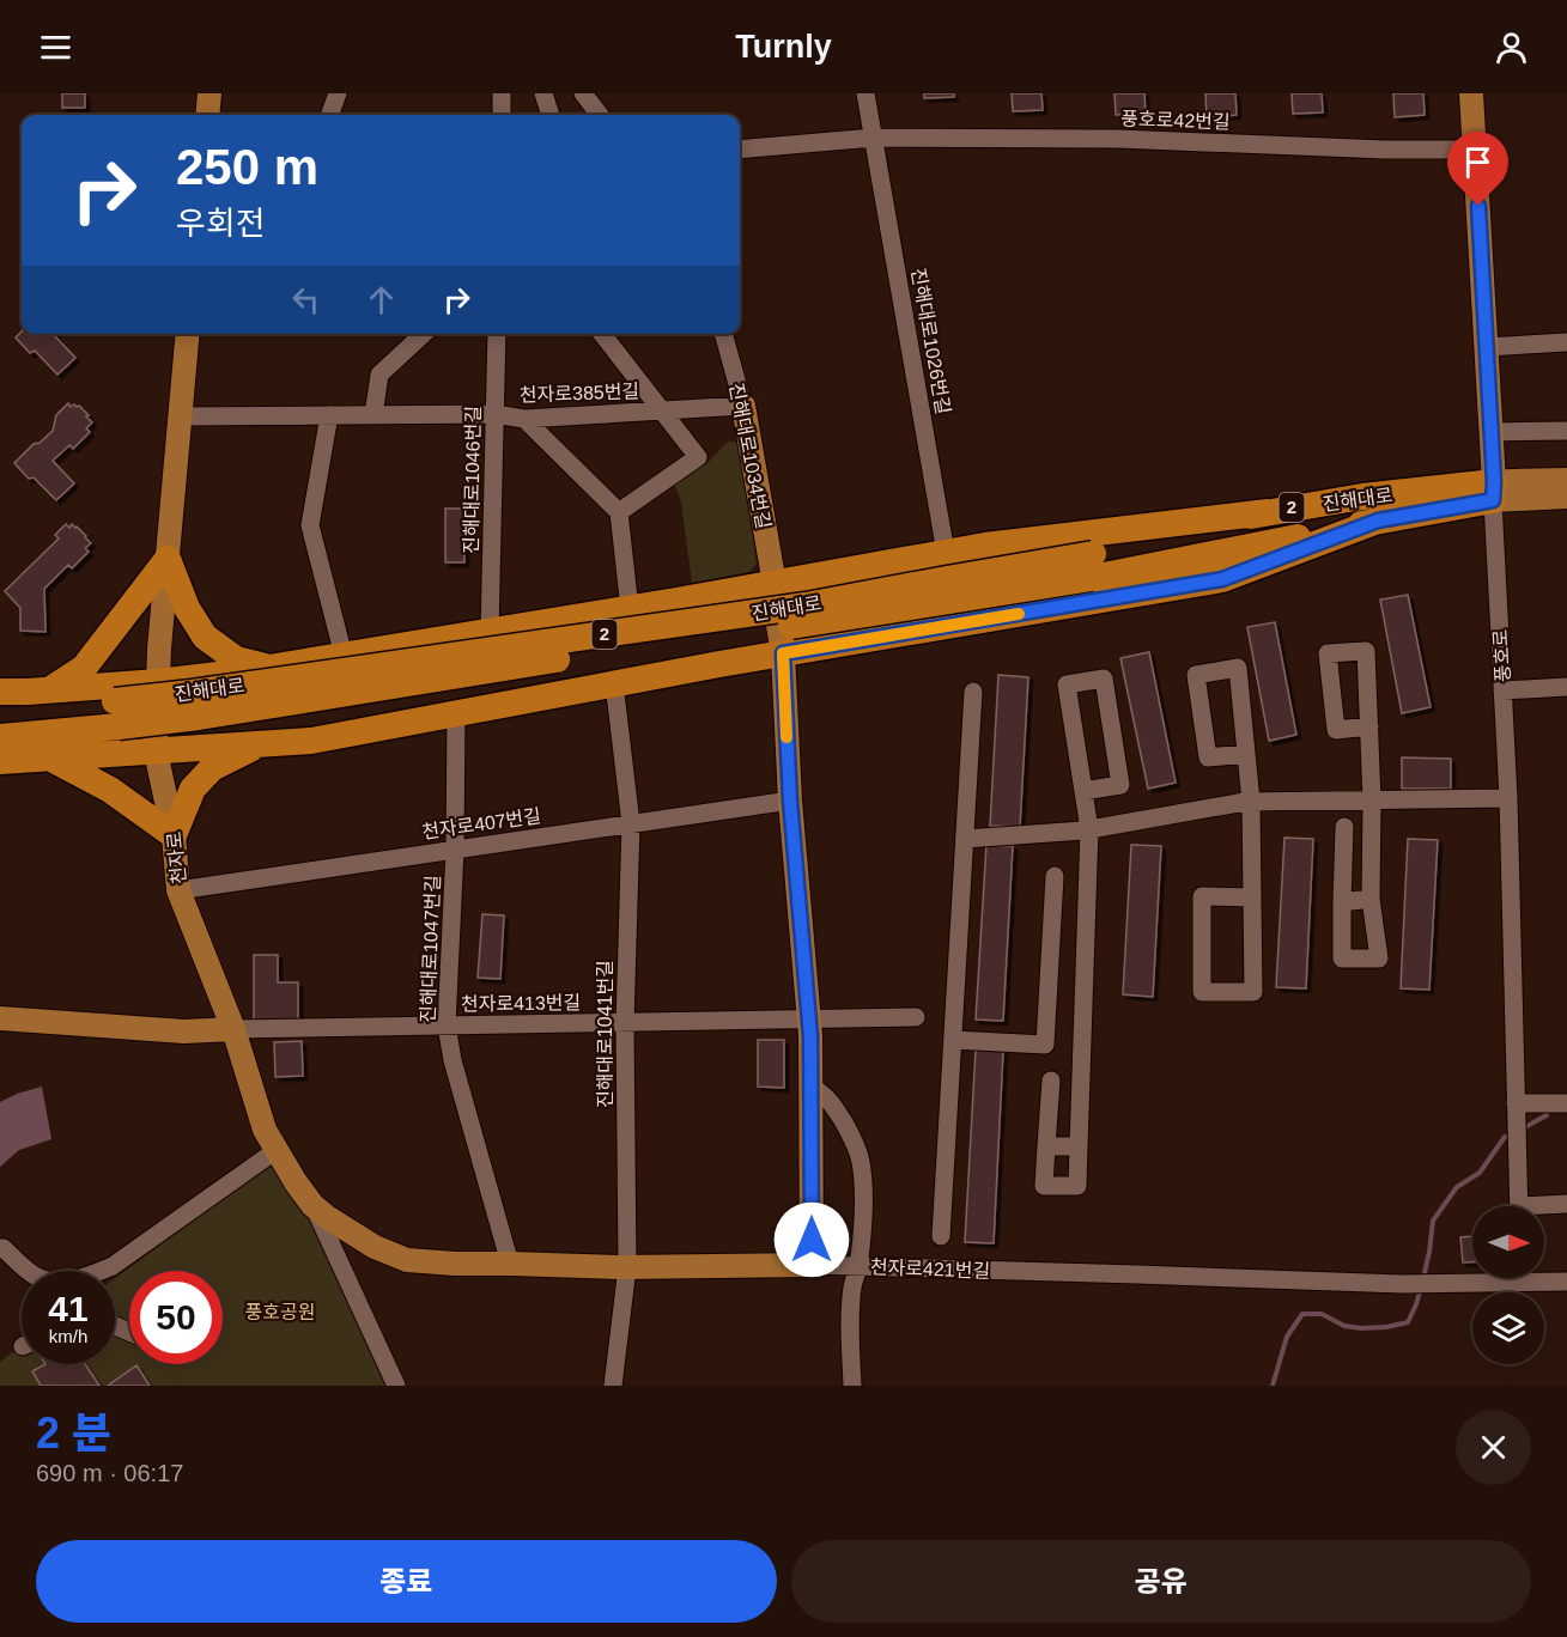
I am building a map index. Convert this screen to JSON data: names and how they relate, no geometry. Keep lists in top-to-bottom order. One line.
{"streets":{"highway":["진해대로","2"],"main road":["진해대로1034번길","풍호로","천자로","천자로421번길"],"street":["풍호로42번길","진해대로1026번길","천자로385번길","진해대로1046번길","천자로407번길","진해대로1047번길","천자로413번길","진해대로1041번길"]},"crossings":[["풍호로42번길","진해대로1026번길"],["풍호로42번길","풍호로"],["천자로385번길","진해대로1034번길"],["천자로385번길","진해대로1046번길"],["천자로385번길","천자로"],["진해대로1034번길","천자로407번길"],["진해대로1034번길","천자로413번길"],["진해대로1034번길","천자로421번길"],["진해대로","풍호로"],["천자로407번길","천자로"],["천자로407번길","진해대로1047번길"],["천자로407번길","진해대로1041번길"],["천자로","천자로413번길"],["천자로","천자로421번길"],["진해대로1047번길","천자로413번길"],["진해대로1047번길","천자로421번길"],["천자로413번길","진해대로1041번길"],["진해대로1041번길","천자로421번길"]],"parks":["풍호공원"],"north":"right","page":{"header":"Turnly","turn":["250 m","우회전"],"speed":"41 km/h","limit":"50","heading":["2 분","690 m · 06:17"],"buttons":["종료","공유"]}}
